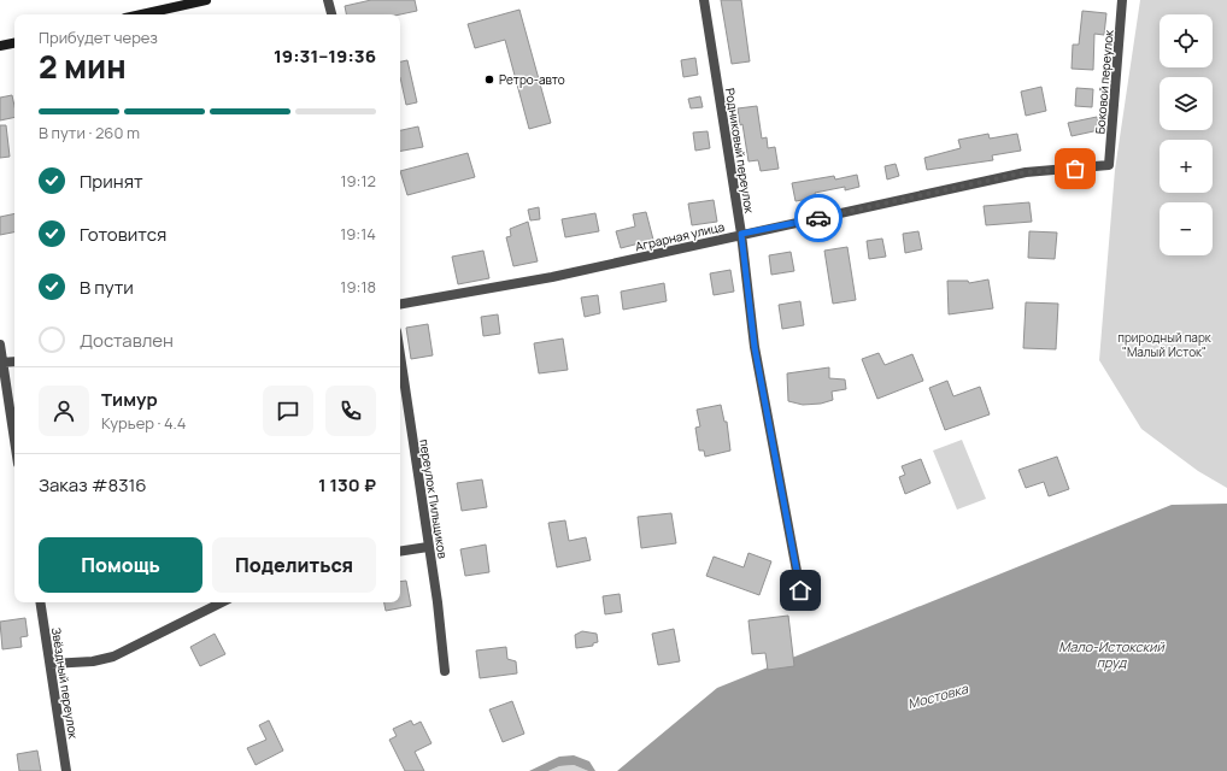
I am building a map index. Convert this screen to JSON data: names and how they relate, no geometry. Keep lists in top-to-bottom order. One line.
{"streets":{"street":["Боковой переулок","Родниковый переулок","Аграрная улица","переулок Пильщиков","Звёздный переулок"]},"crossings":[["Боковой переулок","Аграрная улица"],["Родниковый переулок","Аграрная улица"]],"water":["Мало-Истокский пруд","Мостовка"],"parks":["природный парк \"Малый Исток\""],"places":["Ретро-авто"],"page":{"map_buttons":["+","−"],"heading":["2 мин","Прибудет через","19:31–19:36"],"panel":["Тимур","Курьер · 4.4","Заказ #8316","1 130 ₽"],"bar":"В пути · 260 m","list":[["Принят","19:12"],["Готовится","19:14"],["В пути","19:18"],"Доставлен"],"buttons":["Помощь","Поделиться"]}}
